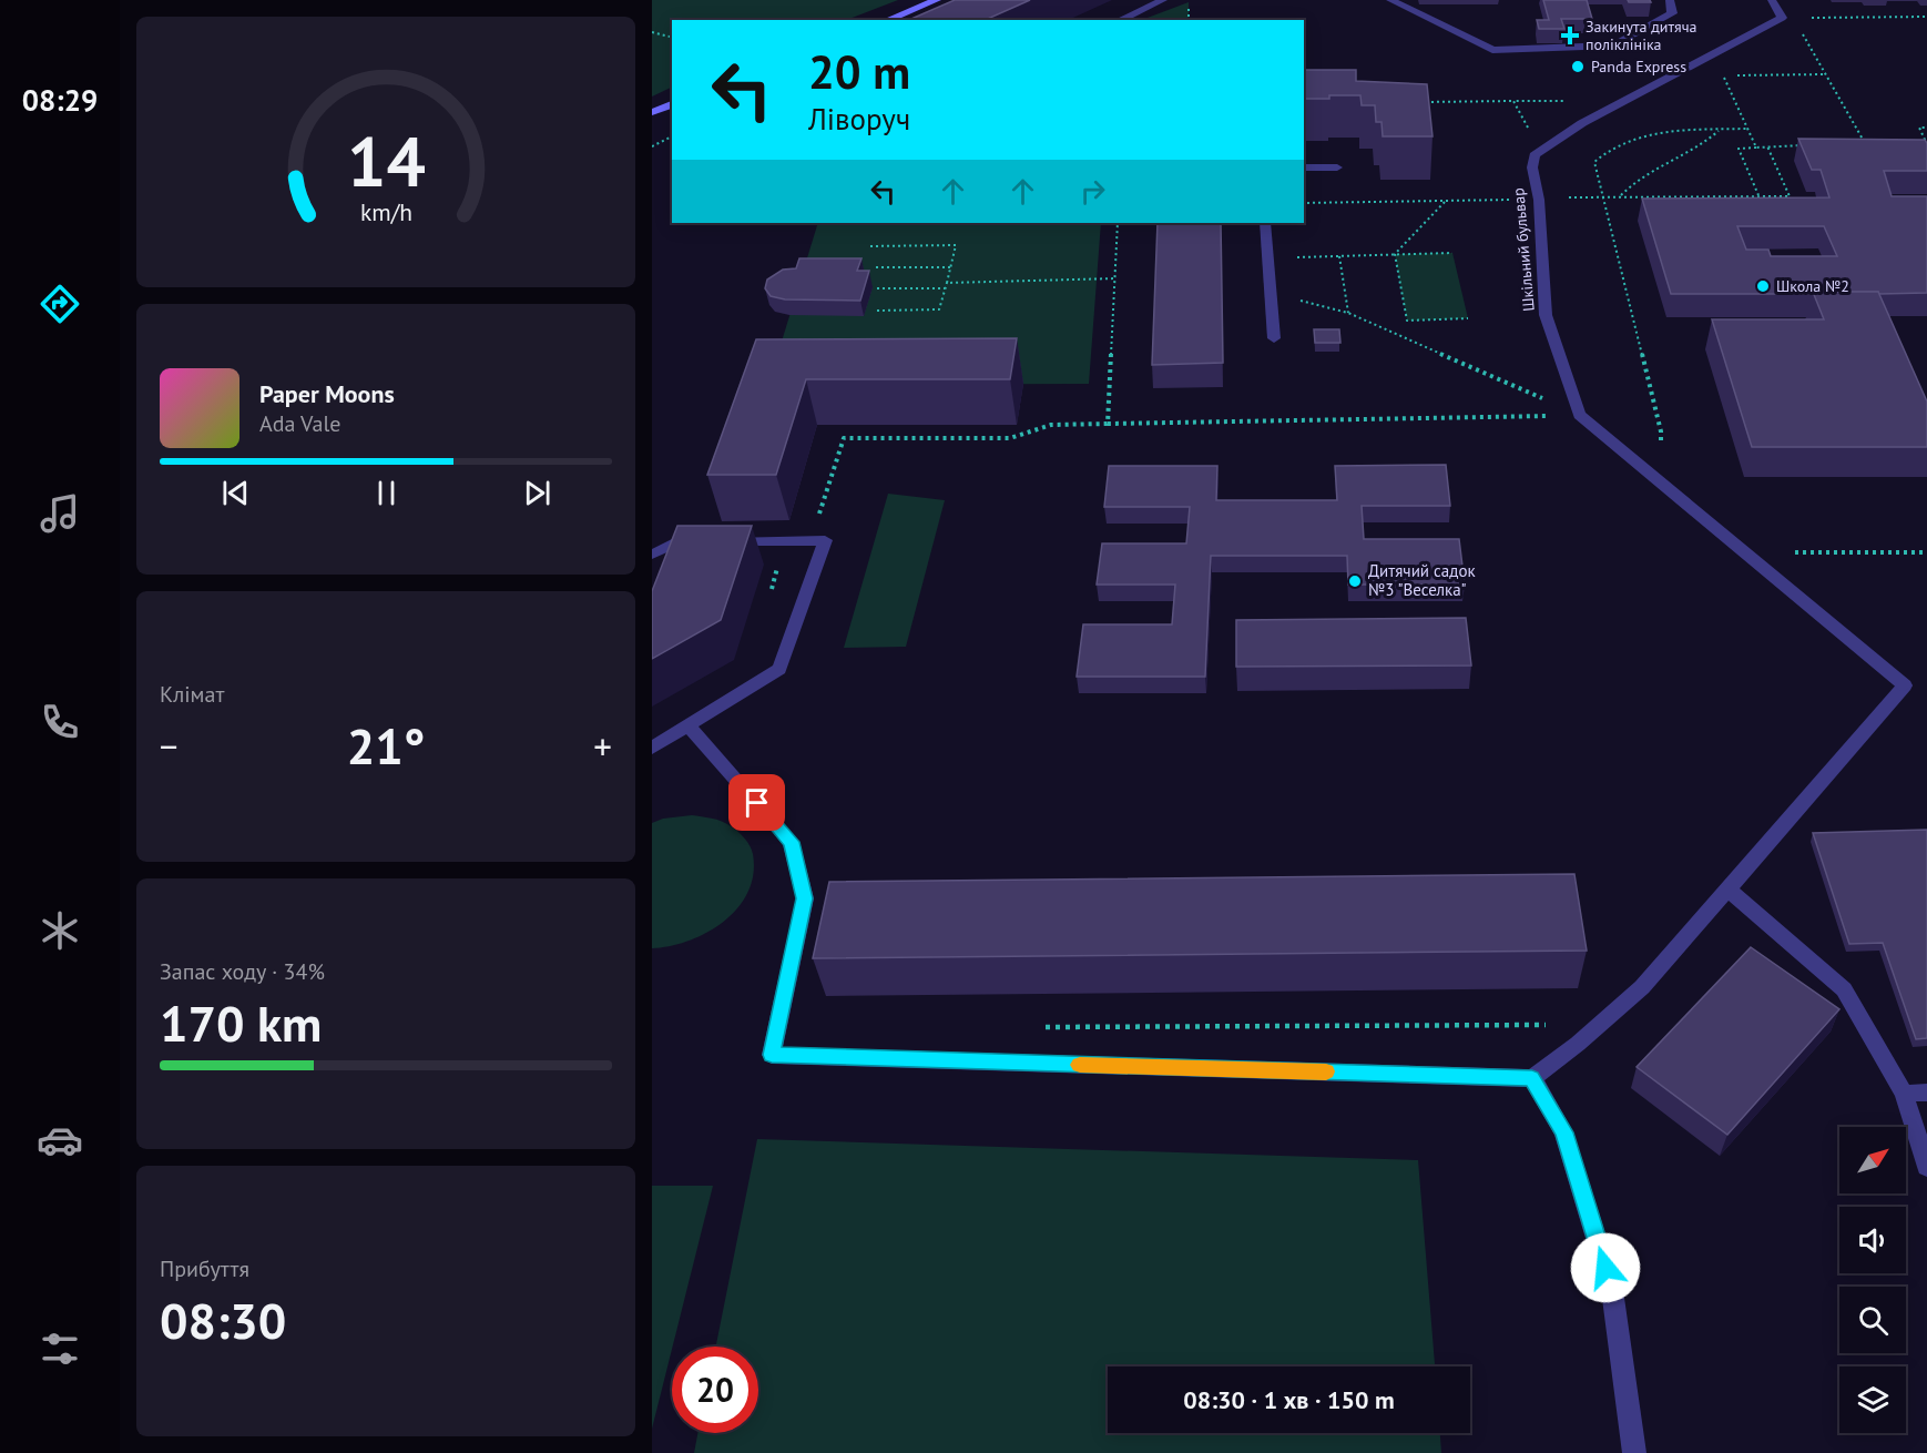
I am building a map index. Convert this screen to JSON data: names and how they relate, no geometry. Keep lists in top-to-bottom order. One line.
{"streets":{"street":["Шкільний бульвар"]},"places":{"health":["Закинута дитяча поліклініка"],"other":["Panda Express","Школа №2","Дитячий садок №3 \"Веселка\""]},"north":"top right","page":{"tabs":"08:29","turn":["20 m","Ліворуч"],"song":["Paper Moons","Ada Vale"],"tile":["Клімат",["Запас ходу · 34%","170 km"],["Прибуття","08:30"]],"heat":["−","21°","+"],"limit":"20","trip":"08:30 · 1 хв · 150 m","gauge":["14","km/h"]}}
